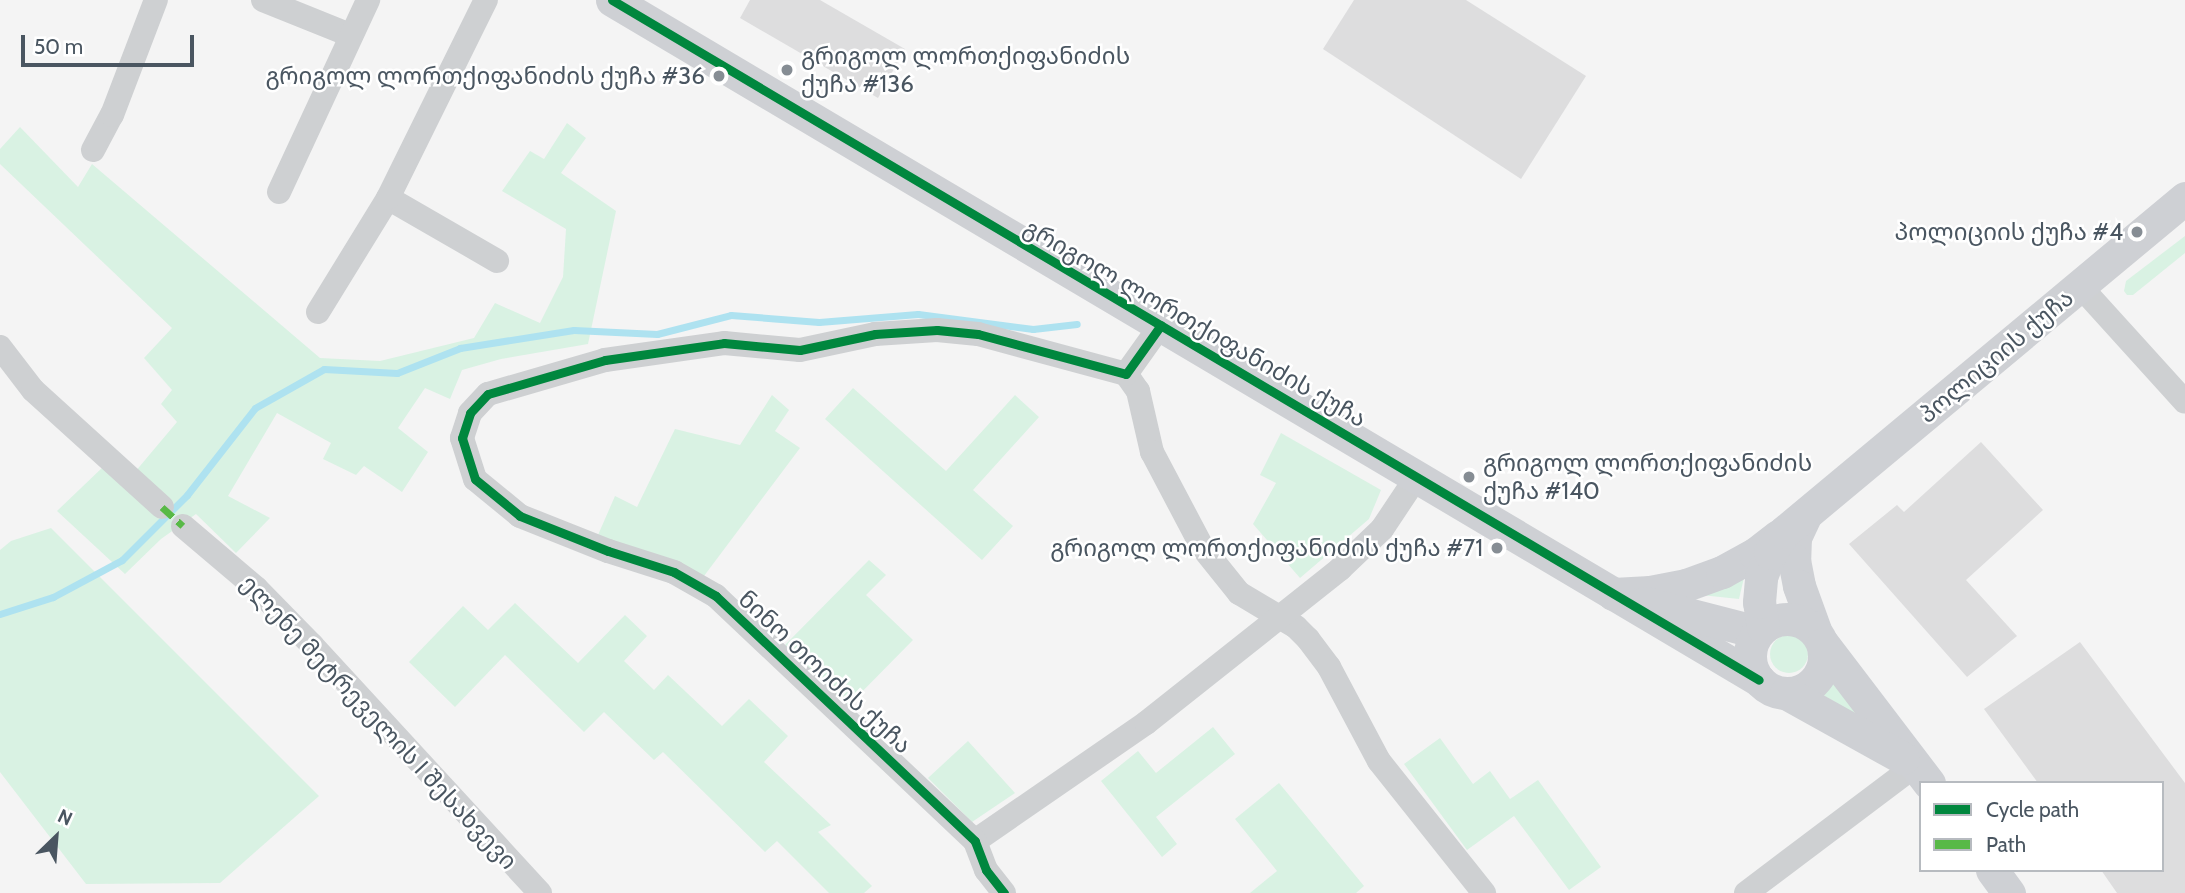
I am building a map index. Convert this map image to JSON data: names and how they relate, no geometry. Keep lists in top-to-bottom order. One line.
{"streets":{"street":["გრიგოლ ლორთქიფანიძის ქუჩა","პოლიციის ქუჩა","ნინო თოიძის ქუჩა","ელენე მეტრეველის I შესახვევი"]},"crossings":[["გრიგოლ ლორთქიფანიძის ქუჩა","პოლიციის ქუჩა"]],"places":["გრიგოლ ლორთქიფანიძის ქუჩა #136","გრიგოლ ლორთქიფანიძის ქუჩა #36","პოლიციის ქუჩა #4","გრიგოლ ლორთქიფანიძის ქუჩა #140","გრიგოლ ლორთქიფანიძის ქუჩა #71"],"legend":["Cycle path","Path"],"scale_bar":"50 m","north":"top right"}
